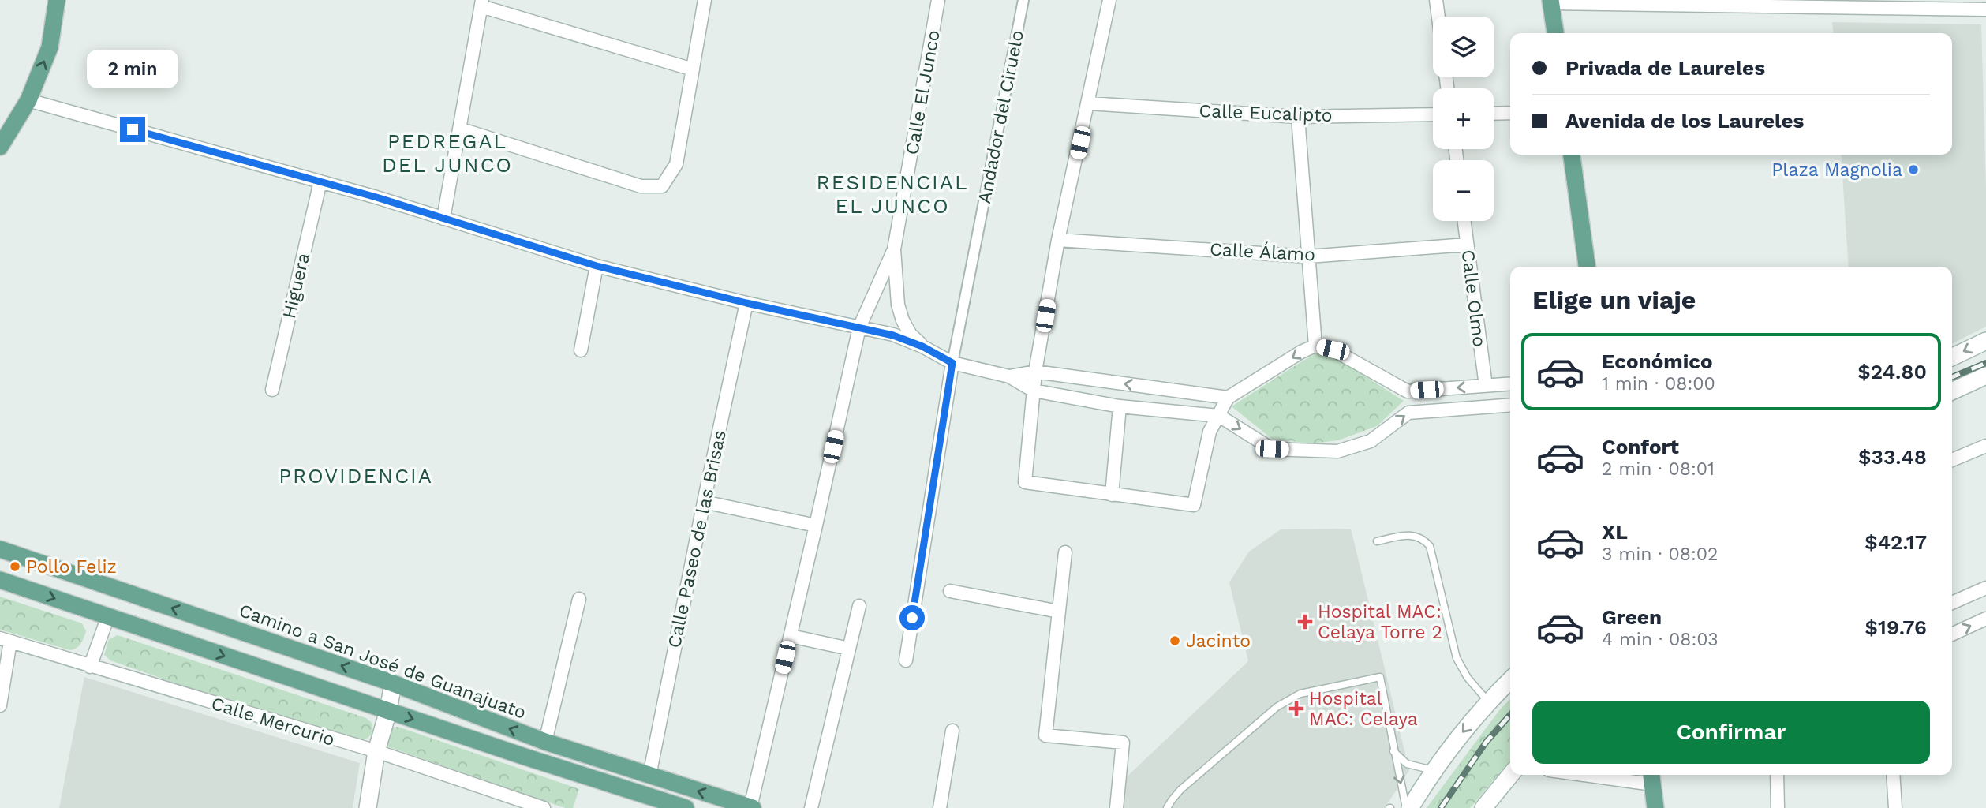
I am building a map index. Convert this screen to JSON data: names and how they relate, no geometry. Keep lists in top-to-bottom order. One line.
{"streets":{"main road":["Camino a San José de Guanajuato"],"street":["Calle El Junco","Calle Eucalipto","Andador del Ciruelo","Calle Álamo","Higuera","Calle Olmo","Calle Paseo de las Brisas","Calle Mercurio"]},"crossings":[["Calle El Junco","Camino a San José de Guanajuato"],["Calle Álamo","Calle Olmo"],["Calle Paseo de las Brisas","Camino a San José de Guanajuato"]],"districts":["PEDREGAL DEL JUNCO","RESIDENCIAL EL JUNCO","PROVIDENCIA"],"places":{"other":["Plaza Magnolia","Pollo Feliz","Jacinto"],"health":["Hospital MAC: Celaya Torre 2","Hospital MAC: Celaya"]},"page":{"map_buttons":["+","−"],"banner":["Privada de Laureles","Avenida de los Laureles"],"bubble":"2 min","heading":"Elige un viaje","list":[{"name":"Económico","note":"1 min · 08:00","value":"$24.80"},{"name":"Confort","note":"2 min · 08:01","value":"$33.48"},{"name":"XL","note":"3 min · 08:02","value":"$42.17"},{"name":"Green","note":"4 min · 08:03","value":"$19.76"}],"buttons":"Confirmar"}}
